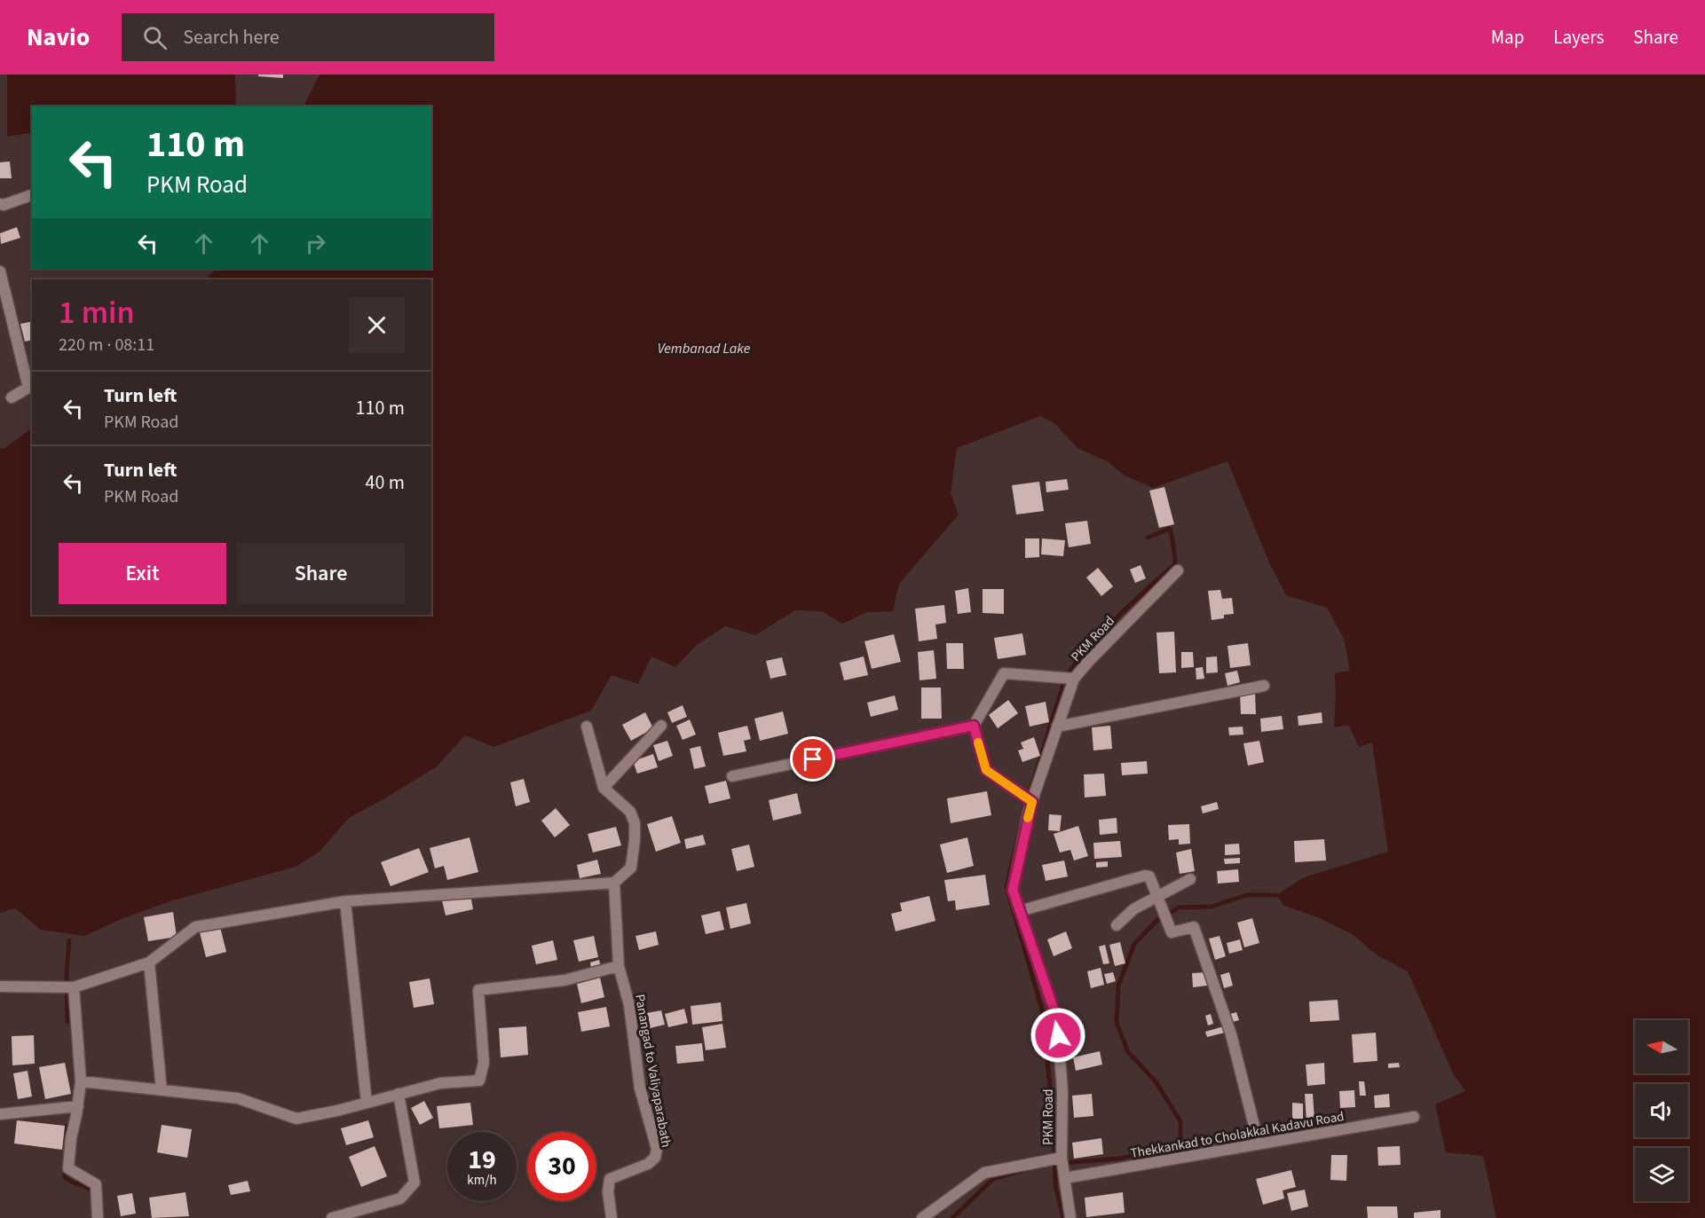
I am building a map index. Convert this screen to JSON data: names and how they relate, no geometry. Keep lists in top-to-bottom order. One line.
{"streets":{"street":["PKM Road","Panangad to Valiyaparabath","Thekkankad to Cholakkal Kadavu Road"]},"crossings":[["PKM Road","Thekkankad to Cholakkal Kadavu Road"]],"water":["Vembanad Lake"],"north":"left","page":{"header":"Navio","search":"Search here","nav":["Map","Layers","Share"],"turn":["110 m","PKM Road"],"heading":["1 min","220 m · 08:11"],"list":[{"name":"Turn left","note":"PKM Road","value":"110 m"},{"name":"Turn left","note":"PKM Road","value":"40 m"}],"buttons":["Exit","Share"],"speed":"19 km/h","limit":"30"}}
